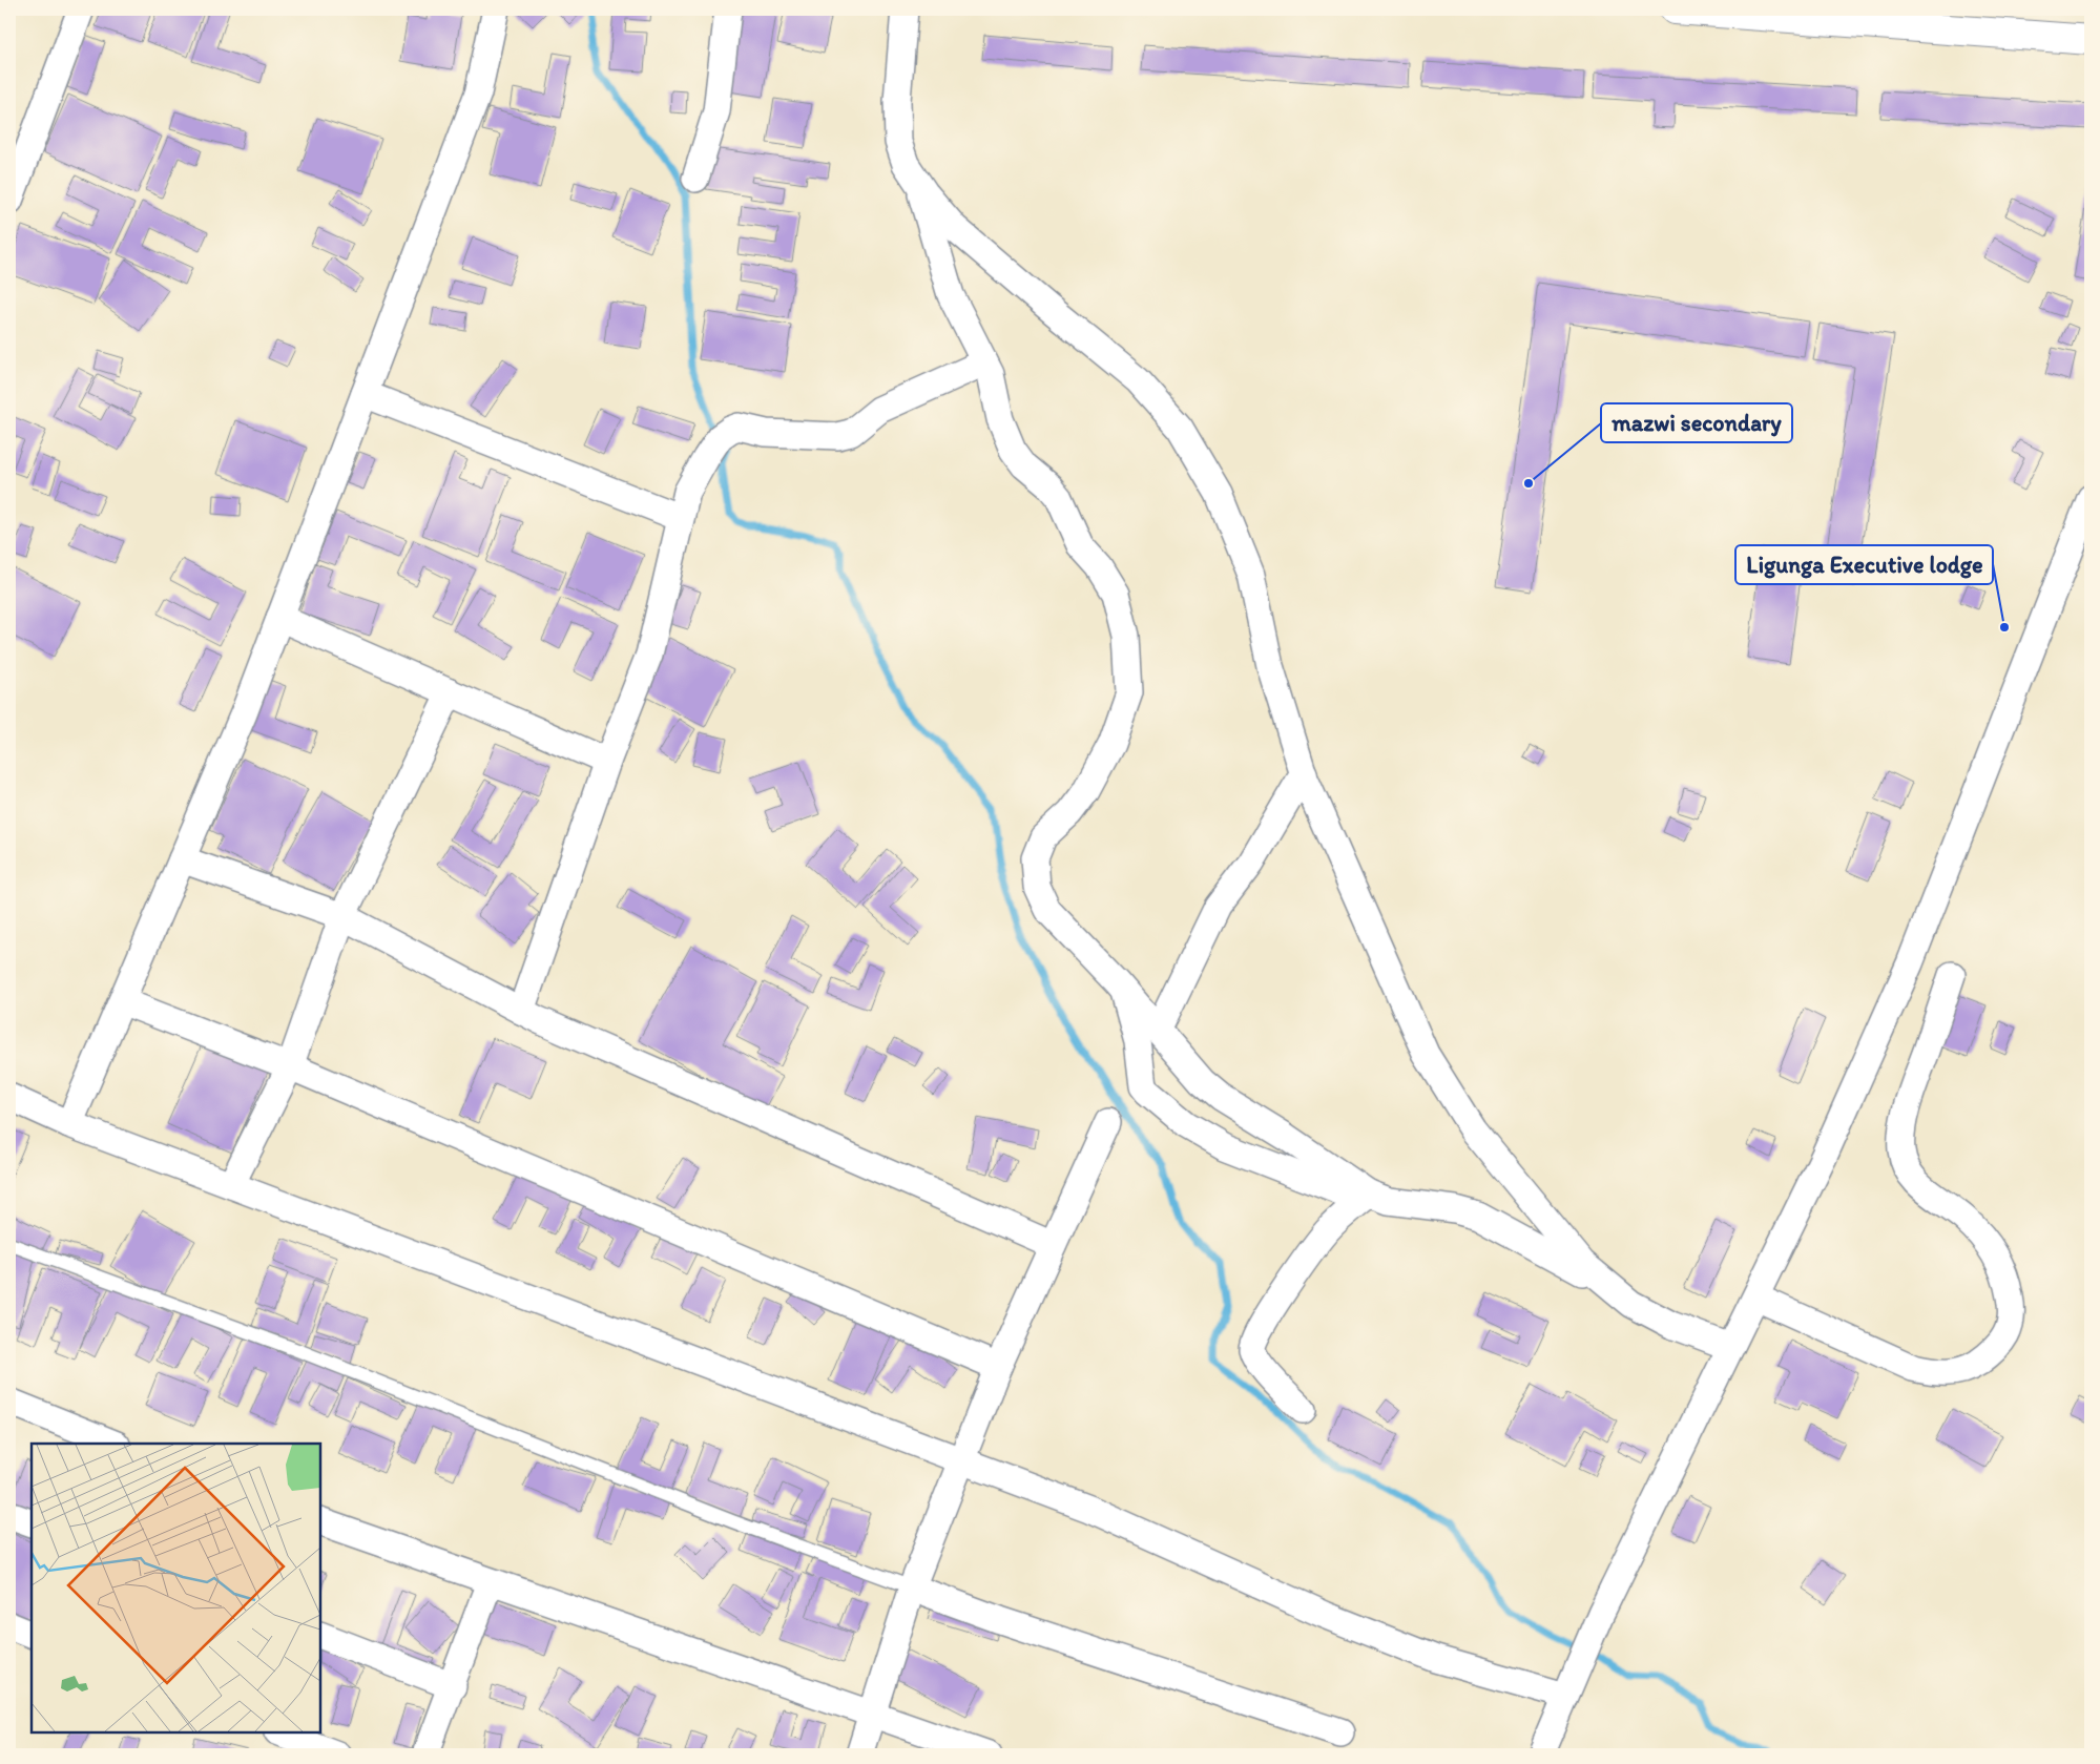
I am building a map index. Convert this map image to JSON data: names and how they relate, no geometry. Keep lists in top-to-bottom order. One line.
{"places":["mazwi secondary","Ligunga Executive lodge"]}
